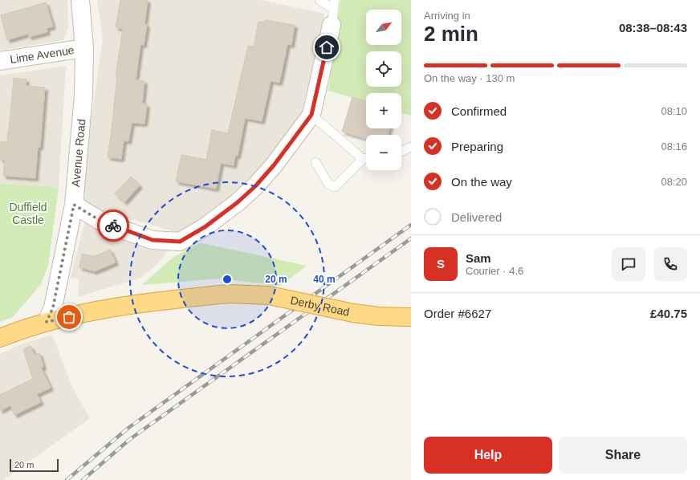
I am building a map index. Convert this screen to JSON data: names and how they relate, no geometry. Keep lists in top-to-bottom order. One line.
{"streets":{"highway":["Derby Road"],"street":["Lime Avenue","Avenue Road"]},"crossings":[["Lime Avenue","Avenue Road"],["Avenue Road","Derby Road"]],"parks":["Duffield Castle"],"scale_bar":"20 m","north":"top right","page":{"heading":["2 min","Arriving in","08:38–08:43"],"panel":["Sam","Courier · 4.6","Order #6627","£40.75"],"map_buttons":["+","−"],"bar":"On the way · 130 m","list":[["Confirmed","08:10"],["Preparing","08:16"],["On the way","08:20"],"Delivered"],"round":"S","buttons":["Help","Share"],"scale":"20 m"},"rings":["20 m","40 m"]}
